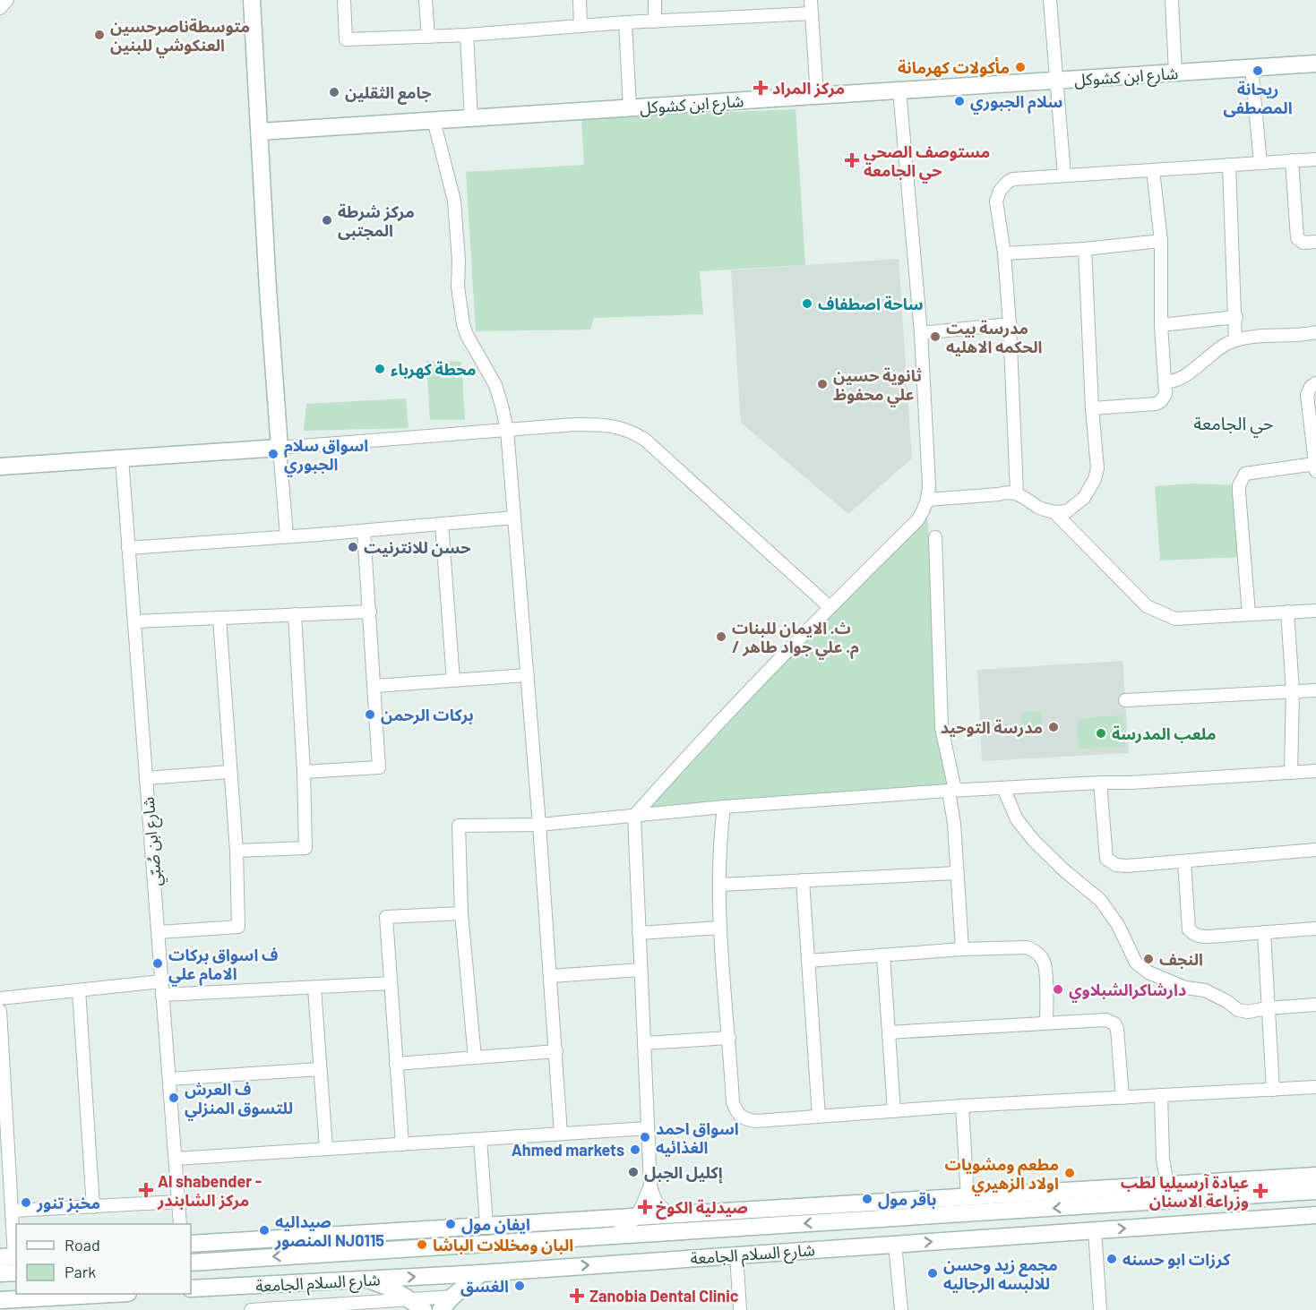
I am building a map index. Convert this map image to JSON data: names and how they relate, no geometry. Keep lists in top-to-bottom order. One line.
{"streets":{"street":["شارع ابن كشوكل","شارع ابن صُبّي","شارع السلام الجامعة"]},"districts":["حي الجامعة"],"places":{"other":["متوسطةناصرحسين العنكوشي للبنين","مأكولات كهرمانة","ريحانة المصطفى","جامع الثقلين","سلام الجبوري","مركز شرطة المجتبى","ساحة اصطفاف","مدرسة بيت الحكمه الاهليه","محطة كهرباء","ثانوية حسين علي محفوظ","اسواق سلام الجبوري","حسن للانترنيت","ث. الايمان للبنات / م. علي جواد طاهر","بركات الرحمن","مدرسة التوحيد","ملعب المدرسة","النجف","ف اسواق بركات الامام علي","دارشاكرالشبلاوي","ف العرش للتسوق المنزلي","اسواق احمد الغذائيه","Ahmed markets","إكليل الجبل","مطعم ومشويات اولاد الزهيري","باقر مول","مخبز تنور","ايفان مول","صيداليه المنصور NJ0115","البان ومخللات الباشا","كرزات ابو حسنه","مجمع زيد وحسن للالبسه الرجاليه","الغسق"],"health":["مركز المراد","مستوصف الصحي حي الجامعة","Al shabender - مركز الشابندر","عيادة آرسيليا لطب وزراعة الاسنان","صيدلية الكوخ","Zanobia Dental Clinic"]},"legend":["Road","Park"]}
